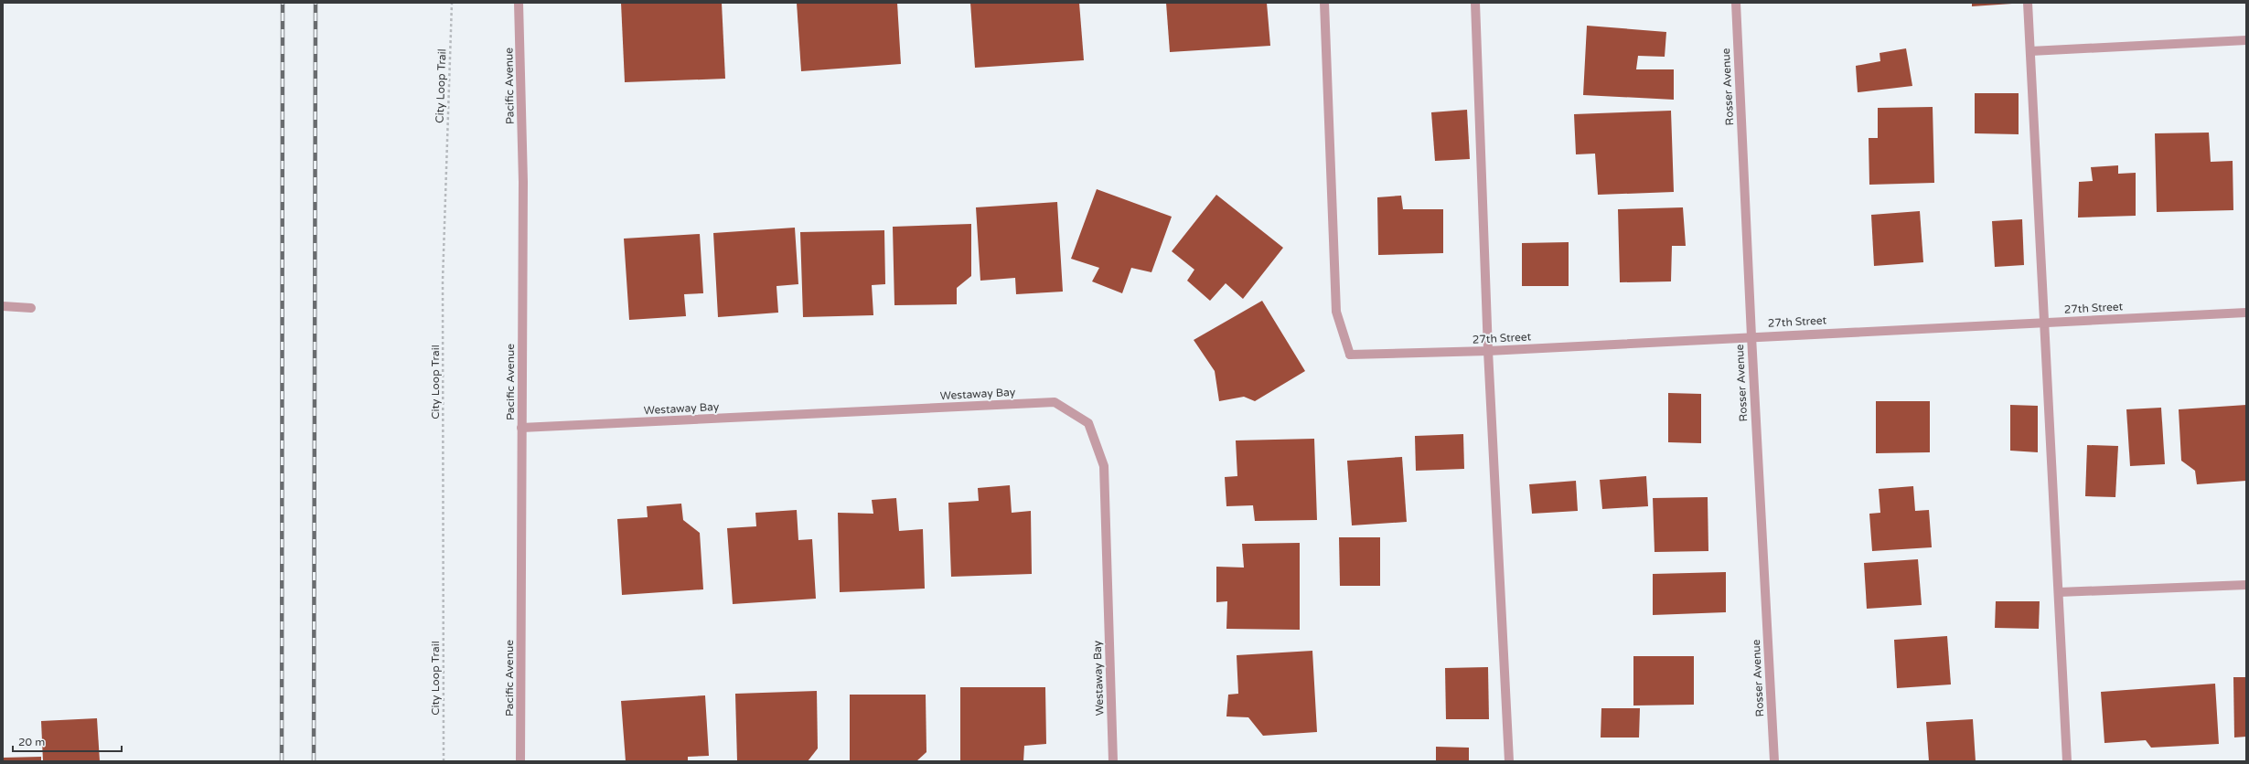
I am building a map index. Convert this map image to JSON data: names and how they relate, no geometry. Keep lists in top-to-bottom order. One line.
{"streets":{"street":["Pacific Avenue","Rosser Avenue","27th Street","Westaway Bay"],"path":["City Loop Trail"]},"crossings":[["Pacific Avenue","Westaway Bay"],["Rosser Avenue","27th Street"]],"scale_bar":"20 m"}
